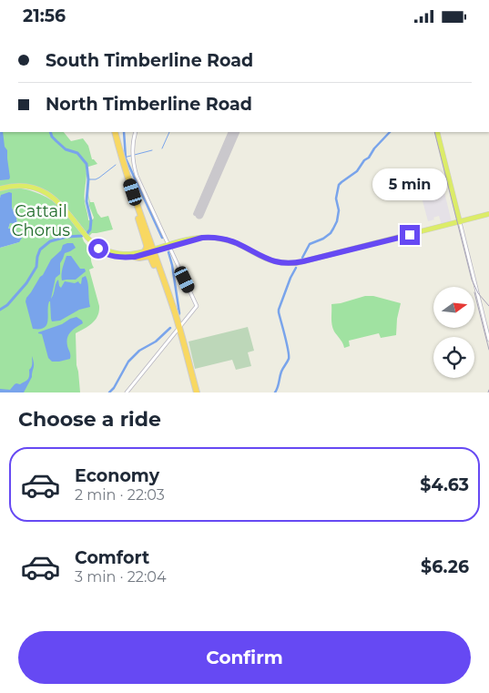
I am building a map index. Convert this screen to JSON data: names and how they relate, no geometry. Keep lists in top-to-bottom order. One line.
{"parks":["Cattail Chorus"],"north":"right","page":{"status":"21:56","banner":["South Timberline Road","North Timberline Road"],"bubble":"5 min","heading":"Choose a ride","list":[{"name":"Economy","note":"2 min · 22:03","value":"$4.63"},{"name":"Comfort","note":"3 min · 22:04","value":"$6.26"}],"buttons":"Confirm"}}
